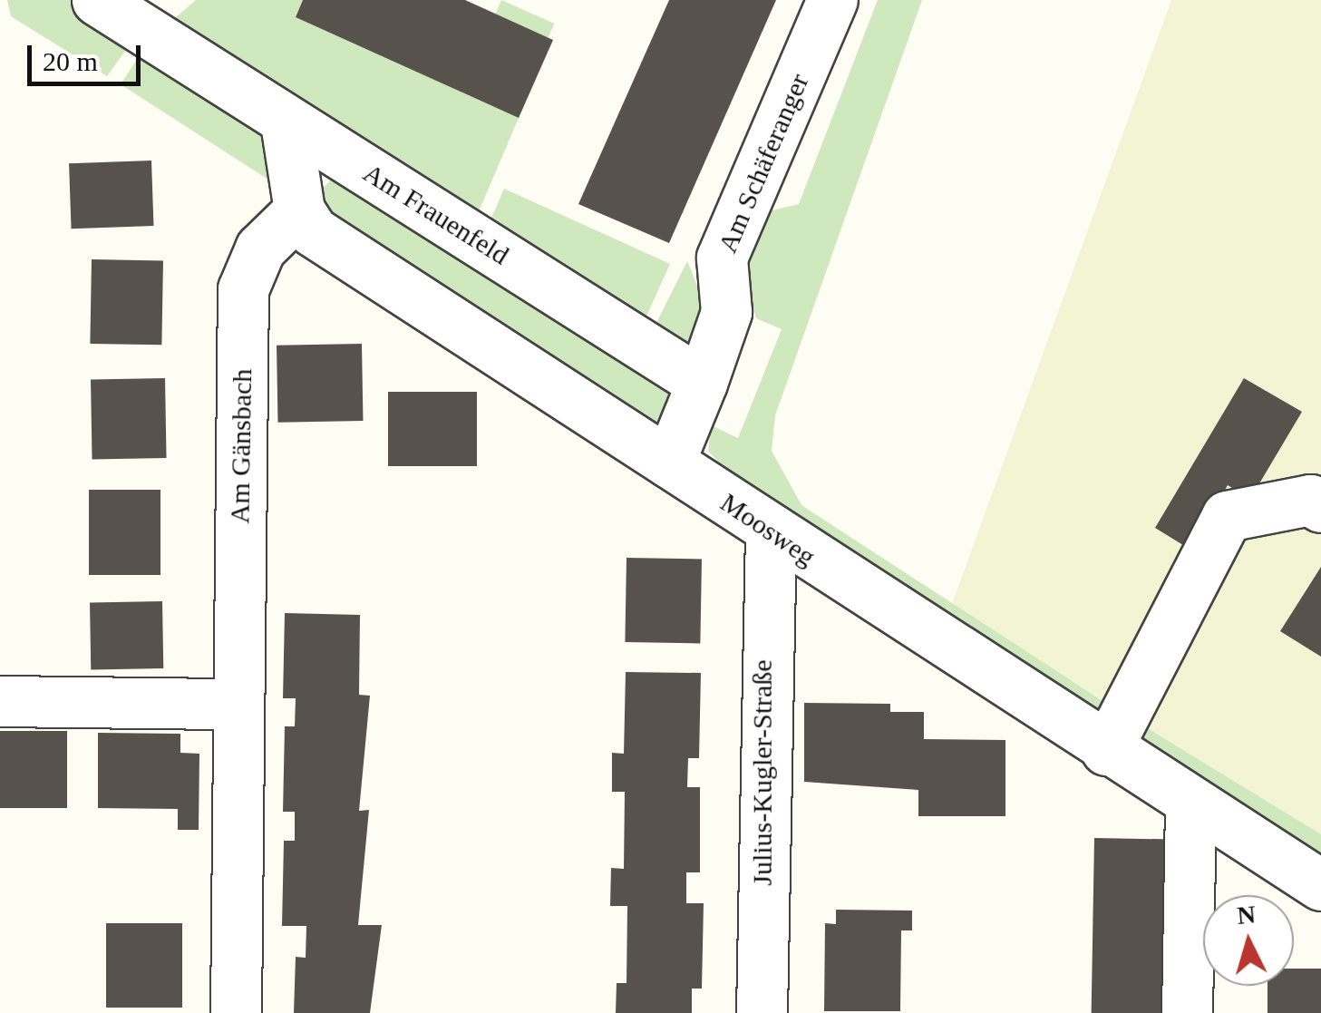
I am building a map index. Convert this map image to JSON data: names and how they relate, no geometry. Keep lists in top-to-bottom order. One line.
{"streets":{"street":["Am Schäferanger","Am Frauenfeld","Am Gänsbach","Moosweg","Julius-Kugler-Straße"]},"crossings":[["Am Schäferanger","Am Frauenfeld"],["Am Gänsbach","Moosweg"],["Moosweg","Julius-Kugler-Straße"]],"scale_bar":"20 m","north":"top"}
